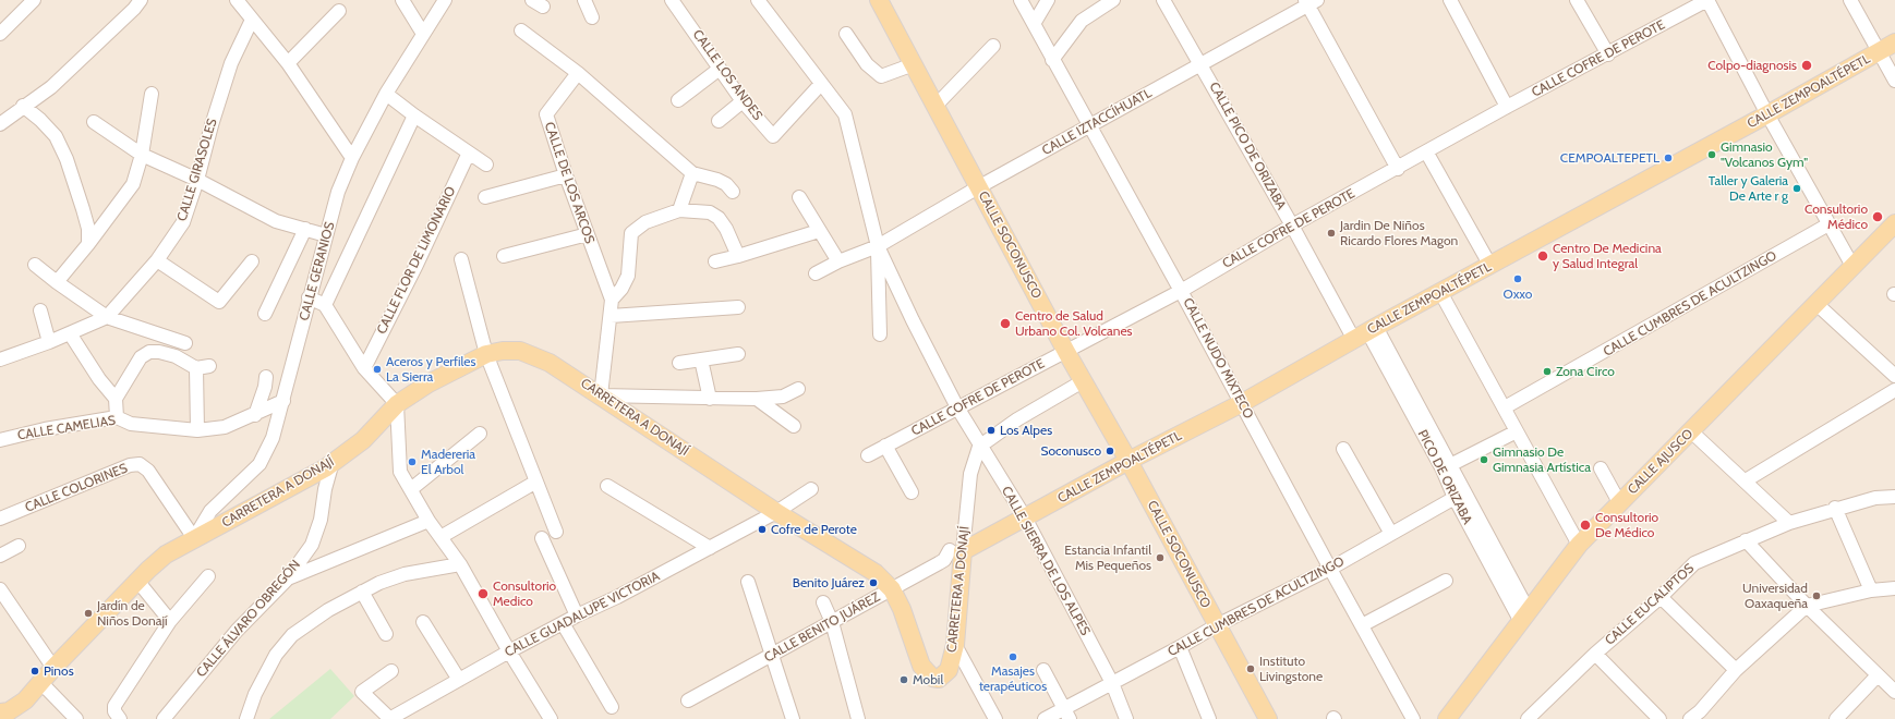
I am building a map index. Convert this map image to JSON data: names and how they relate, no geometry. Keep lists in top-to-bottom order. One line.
{"streets":{"main road":["CALLE ZEMPOALTÉPETL","CALLE SOCONUSCO","CARRETERA A DONAJÍ","CALLE AJUSCO"],"street":["CALLE COFRE DE PEROTE","CALLE LOS ANDES","CALLE IZTACCÍHUATL","CALLE PICO DE ORIZABA","CALLE GIRASOLES","CALLE DE LOS ARCOS","CALLE FLOR DE LIMONARIO","CALLE GERANIOS","CALLE CUMBRES DE ACULTZINGO","CALLE NUDO MIXTECO","CALLE CAMELIAS","PICO DE ORIZABA","CALLE COLORINES","CALLE SIERRA DE LOS ALPES","CALLE EUCALIPTOS","CALLE GUADALUPE VICTORIA","CALLE ÁLVARO OBREGÓN","CALLE BENITO JUÁREZ"]},"crossings":[["CALLE COFRE DE PEROTE","CALLE PICO DE ORIZABA"],["CALLE COFRE DE PEROTE","CALLE SOCONUSCO"],["CALLE COFRE DE PEROTE","CALLE NUDO MIXTECO"],["CALLE COFRE DE PEROTE","CALLE SIERRA DE LOS ALPES"],["CALLE LOS ANDES","CALLE SIERRA DE LOS ALPES"],["CALLE ZEMPOALTÉPETL","CALLE PICO DE ORIZABA"],["CALLE ZEMPOALTÉPETL","CALLE SOCONUSCO"],["CALLE ZEMPOALTÉPETL","CALLE NUDO MIXTECO"],["CALLE ZEMPOALTÉPETL","CARRETERA A DONAJÍ"],["CALLE ZEMPOALTÉPETL","PICO DE ORIZABA"],["CALLE ZEMPOALTÉPETL","CALLE SIERRA DE LOS ALPES"],["CALLE ZEMPOALTÉPETL","CALLE BENITO JUÁREZ"],["CALLE IZTACCÍHUATL","CALLE PICO DE ORIZABA"],["CALLE IZTACCÍHUATL","CALLE SOCONUSCO"],["CALLE IZTACCÍHUATL","CALLE NUDO MIXTECO"],["CALLE IZTACCÍHUATL","CALLE SIERRA DE LOS ALPES"],["CALLE PICO DE ORIZABA","PICO DE ORIZABA"],["CALLE DE LOS ARCOS","CARRETERA A DONAJÍ"],["CALLE SOCONUSCO","CALLE CUMBRES DE ACULTZINGO"],["CALLE GERANIOS","CARRETERA A DONAJÍ"],["CALLE GERANIOS","CALLE CAMELIAS"],["CALLE GERANIOS","CALLE COLORINES"],["CALLE CUMBRES DE ACULTZINGO","CALLE NUDO MIXTECO"],["CALLE CUMBRES DE ACULTZINGO","PICO DE ORIZABA"],["CALLE CUMBRES DE ACULTZINGO","CALLE SIERRA DE LOS ALPES"],["CARRETERA A DONAJÍ","CALLE COLORINES"],["CARRETERA A DONAJÍ","CALLE SIERRA DE LOS ALPES"],["CARRETERA A DONAJÍ","CALLE GUADALUPE VICTORIA"],["CARRETERA A DONAJÍ","CALLE ÁLVARO OBREGÓN"],["CARRETERA A DONAJÍ","CALLE BENITO JUÁREZ"],["CALLE AJUSCO","PICO DE ORIZABA"]],"places":["Colpo-diagnosis","Gimnasio \"Volcanos Gym\"","CEMPOALTEPETL","Taller y Galeria De Arte r g","Consultorio Médico","Jardin De Niños Ricardo Flores Magon","Centro De Medicina y Salud Integral","Oxxo","Centro de Salud Urbano Col. Volcanes","Aceros y Perfiles La Sierra","Zona Circo","Los Alpes","Soconusco","Gimnasio De Gimnasia Artística","Madereria El Arbol","Consultorio De Médico","Cofre de Perote","Estancia Infantil Mis Pequeños","Benito Juárez","Consultorio Medico","Universidad Oaxaqueña","Jardín de Niños Donají","Masajes terapéuticos","Instituto Livingstone","Pinos","Mobil"]}
